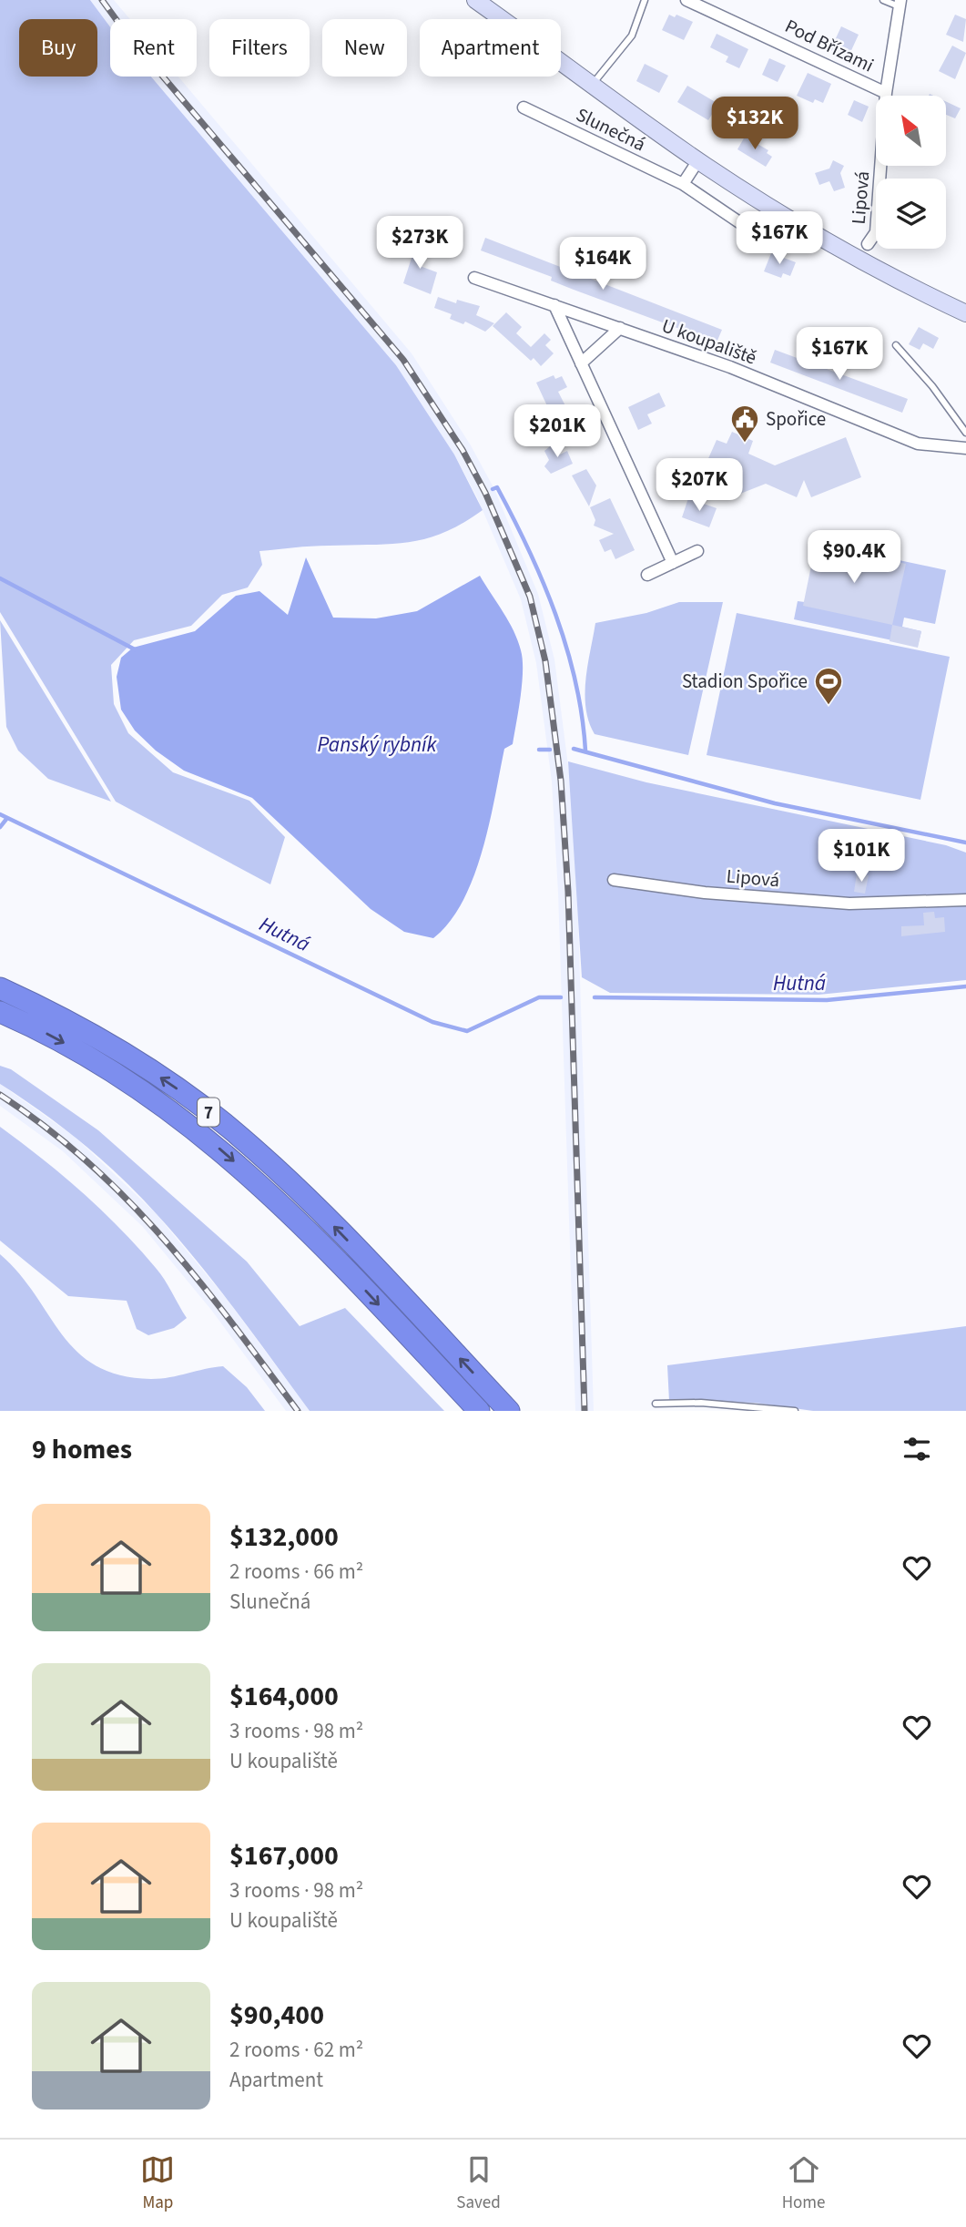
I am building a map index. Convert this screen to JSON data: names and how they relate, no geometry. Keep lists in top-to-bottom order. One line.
{"streets":{"highway":["7"],"street":["Pod Břízami","Slunečná","Lipová","U koupaliště"]},"crossings":[["Pod Břízami","Lipová"]],"water":["Panský rybník","Hutná"],"places":{"public building":["Spořice"],"sports":["Stadion Spořice"]},"north":"top left","page":{"chip":["Buy","Rent","Filters","New","Apartment"],"price":["$132K","$167K","$273K","$164K","$167K","$201K","$207K","$90.4K","$101K"],"heading":"9 homes","list":[{"name":"$132,000","note":"2 rooms · 66 m² · Slunečná"},{"name":"$164,000","note":"3 rooms · 98 m² · U koupaliště"},{"name":"$167,000","note":"3 rooms · 98 m² · U koupaliště"},{"name":"$90,400","note":"2 rooms · 62 m² · Apartment"}],"tabs":["Map","Saved","Home"]}}
